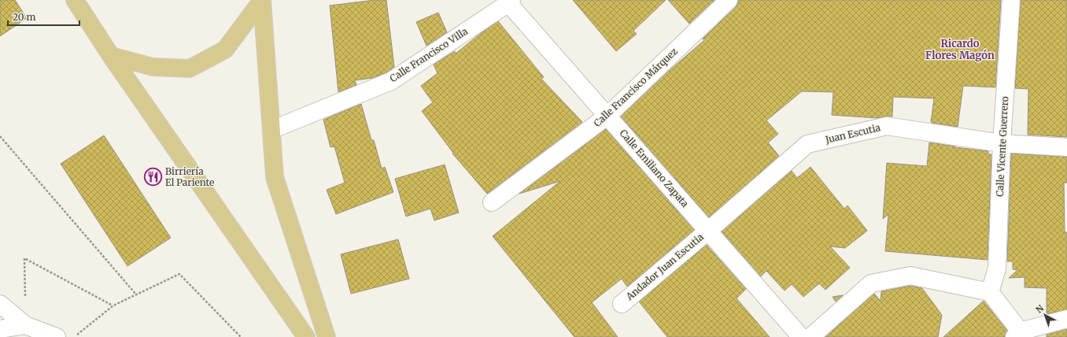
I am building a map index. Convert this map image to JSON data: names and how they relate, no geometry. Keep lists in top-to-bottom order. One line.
{"streets":{"street":["Calle Francisco Villa","Calle Francisco Márquez","Juan Escutia","Calle Vicente Guerrero","Calle Emiliano Zapata","Andador Juan Escutia"]},"crossings":[["Calle Francisco Villa","Calle Emiliano Zapata"],["Calle Francisco Márquez","Calle Emiliano Zapata"],["Juan Escutia","Calle Vicente Guerrero"],["Juan Escutia","Calle Emiliano Zapata"],["Juan Escutia","Andador Juan Escutia"],["Calle Emiliano Zapata","Andador Juan Escutia"]],"districts":["Ricardo Flores Magón"],"places":{"restaurant":["Birriería El Pariente"]},"scale_bar":"20 m","north":"top left"}
